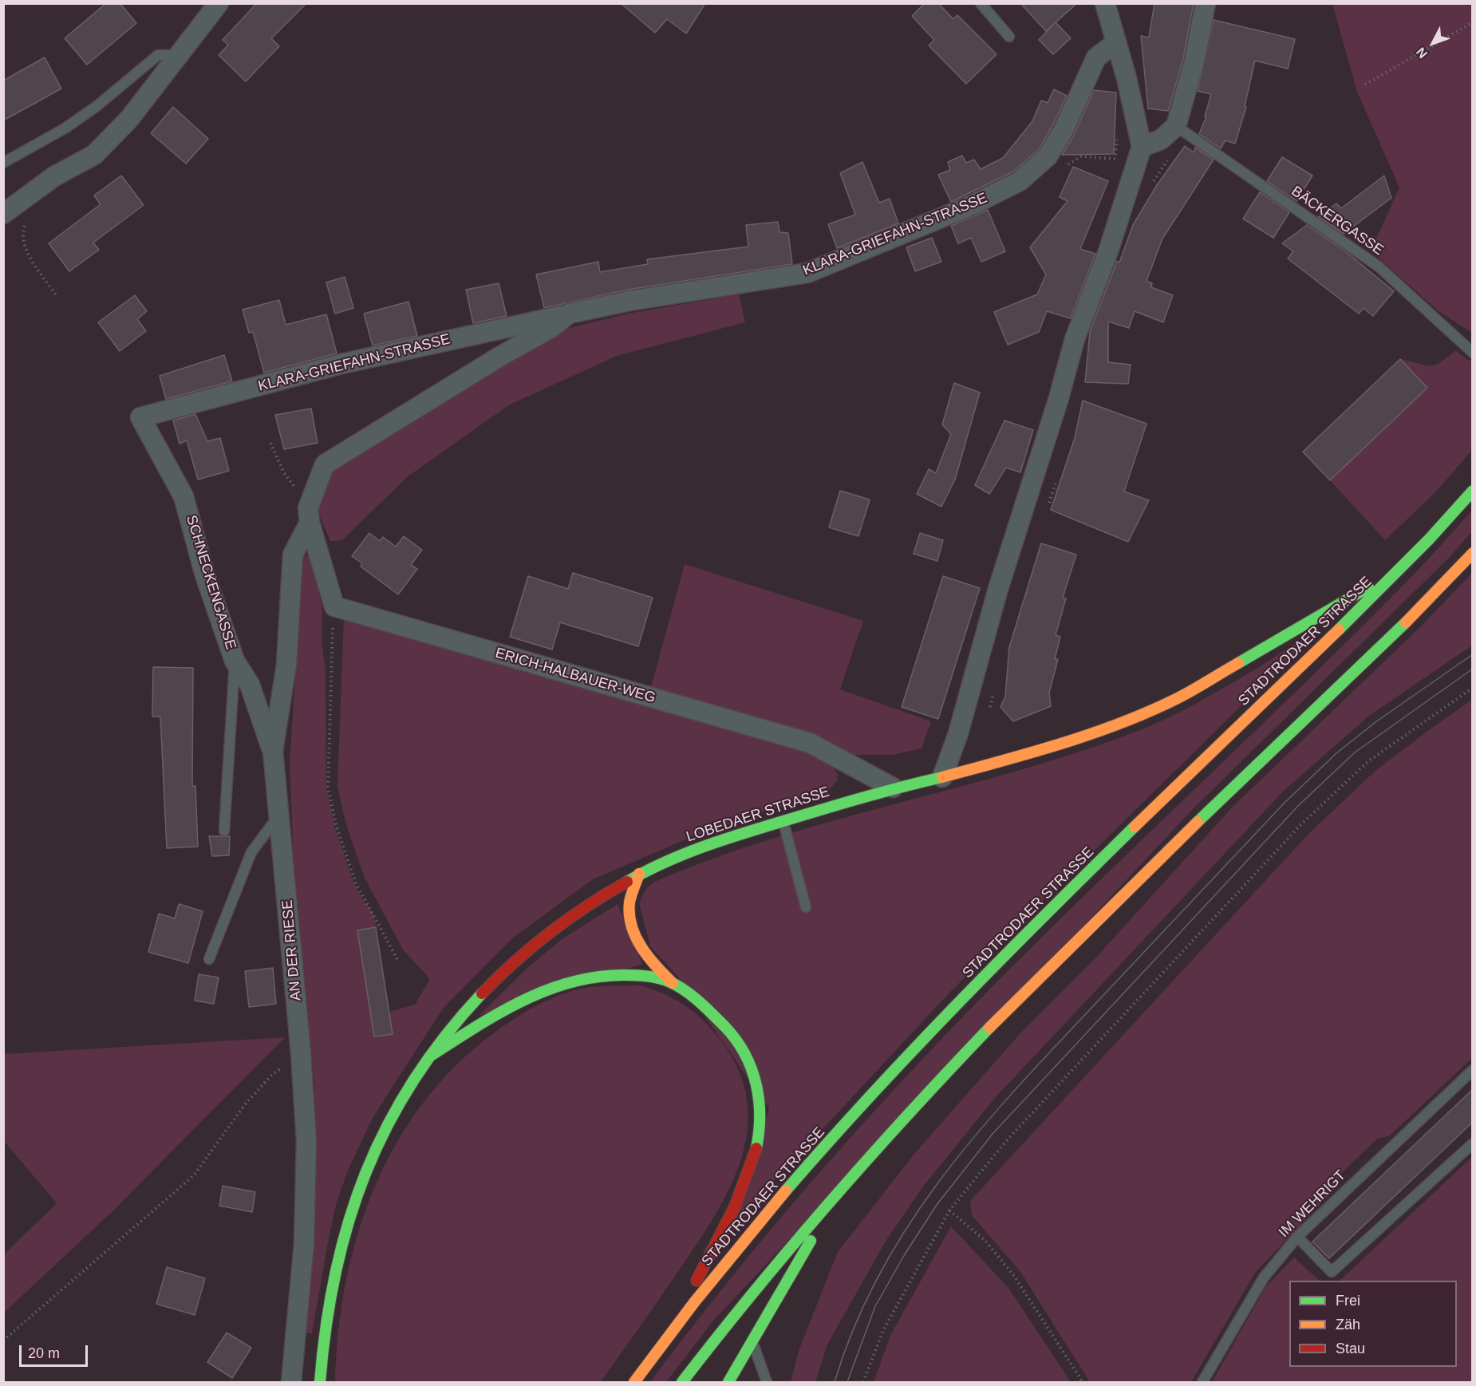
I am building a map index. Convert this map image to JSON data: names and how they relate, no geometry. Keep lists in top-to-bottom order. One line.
{"streets":{"main road":["STADTRODAER STRASSE","LOBEDAER STRASSE"],"street":["KLARA-GRIEFAHN-STRASSE","SCHNECKENGASSE","ERICH-HALBAUER-WEG","AN DER RIESE"],"lane":["BÄCKERGASSE","IM WEHRIGT"]},"crossings":[["KLARA-GRIEFAHN-STRASSE","SCHNECKENGASSE"],["KLARA-GRIEFAHN-STRASSE","AN DER RIESE"],["SCHNECKENGASSE","AN DER RIESE"],["STADTRODAER STRASSE","LOBEDAER STRASSE"],["ERICH-HALBAUER-WEG","LOBEDAER STRASSE"]],"legend":["Frei","Zäh","Stau"],"scale_bar":"20 m","north":"bottom left"}
